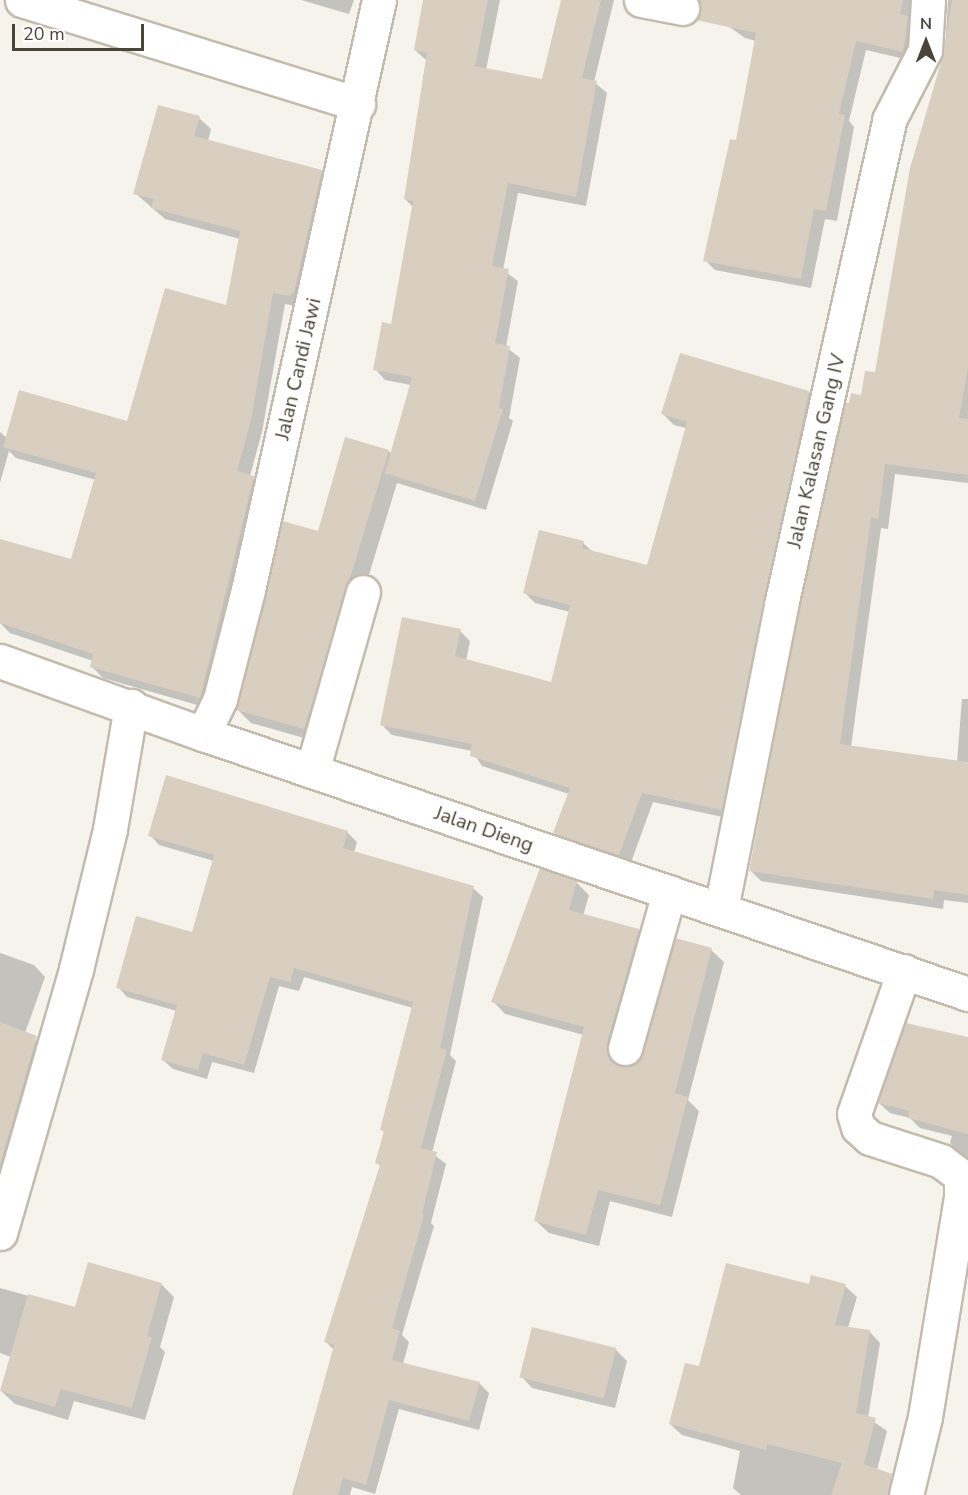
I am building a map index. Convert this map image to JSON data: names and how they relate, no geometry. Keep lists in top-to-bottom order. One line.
{"streets":{"street":["Jalan Candi Jawi","Jalan Kalasan Gang IV","Jalan Dieng"]},"crossings":[["Jalan Candi Jawi","Jalan Dieng"],["Jalan Kalasan Gang IV","Jalan Dieng"]],"scale_bar":"20 m","north":"top"}
